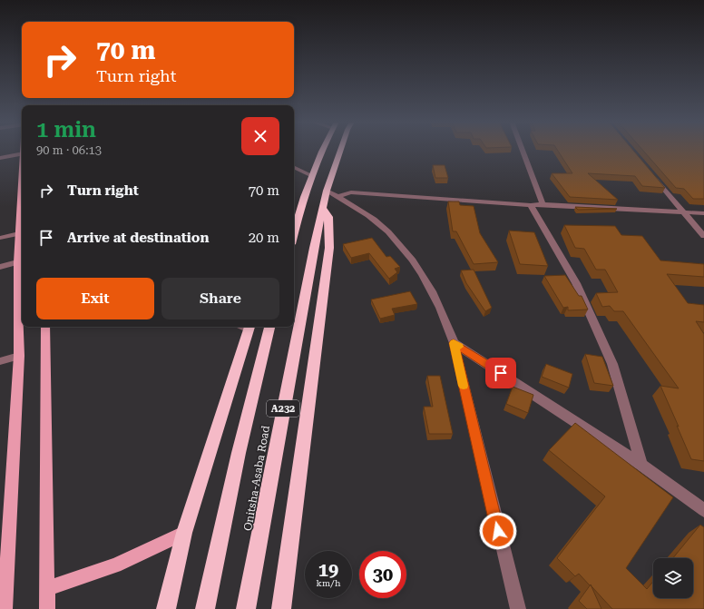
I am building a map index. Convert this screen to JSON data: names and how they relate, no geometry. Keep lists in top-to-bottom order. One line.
{"streets":{"highway":["A232","Onitsha-Asaba Road"]},"page":{"turn":["70 m","Turn right"],"heading":["1 min","90 m · 06:13"],"list":[{"name":"Turn right","value":"70 m"},{"name":"Arrive at destination","value":"20 m"}],"buttons":["Exit","Share"],"speed":"19 km/h","limit":"30"}}
